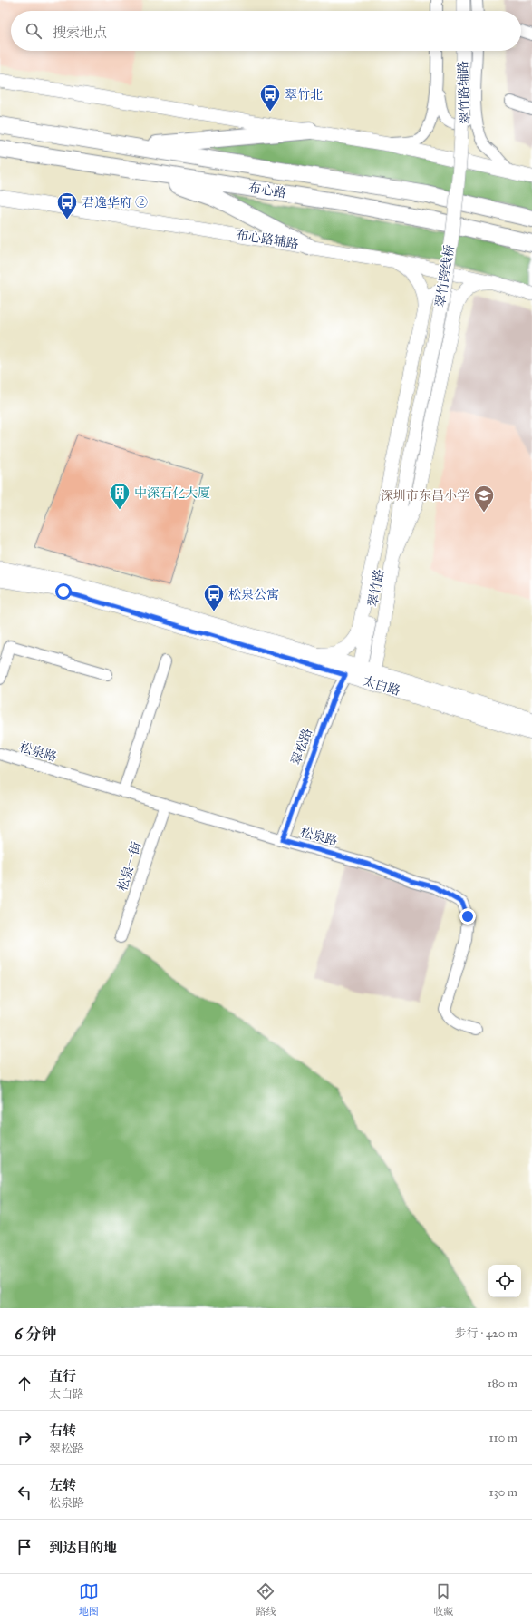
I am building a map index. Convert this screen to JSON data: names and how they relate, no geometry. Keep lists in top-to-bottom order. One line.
{"streets":{"highway":["布心路"],"main road":["布心路辅路","翠竹跨线桥","翠竹路","太白路"],"street":["翠竹路辅路","翠松路","松泉路","松泉一街"]},"crossings":[["翠竹跨线桥","翠竹路"],["翠竹路","太白路"],["翠竹路","翠松路"],["太白路","翠松路"],["翠松路","松泉路"],["松泉路","松泉一街"]],"places":{"bus stop":["翠竹北","君逸华府 ②","松泉公寓"],"building":["中深石化大厦"],"school or university":["深圳市东昌小学"]},"page":{"search":"搜索地点","heading":["6 分钟","步行 · 420 m"],"list":[["直行","太白路","180 m"],["右转","翠松路","110 m"],["左转","松泉路","130 m"],"到达目的地"],"nav":["地图","路线","收藏"]}}
